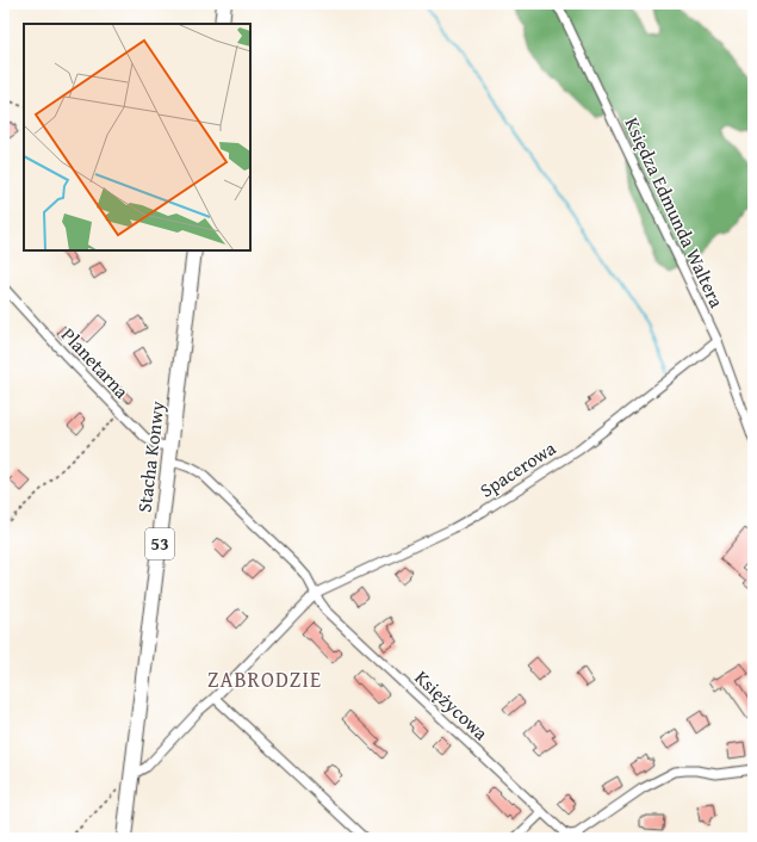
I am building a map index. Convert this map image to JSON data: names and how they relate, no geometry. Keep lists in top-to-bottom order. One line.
{"streets":{"main road":["Stacha Konwy","53"],"street":["Księdza Edmunda Waltera","Planetarna","Spacerowa","Księżycowa"]},"crossings":[["Księdza Edmunda Waltera","Spacerowa"],["Planetarna","Stacha Konwy"],["Planetarna","Księżycowa"],["Stacha Konwy","Księżycowa"],["Spacerowa","Księżycowa"]],"districts":["ZABRODZIE"]}
